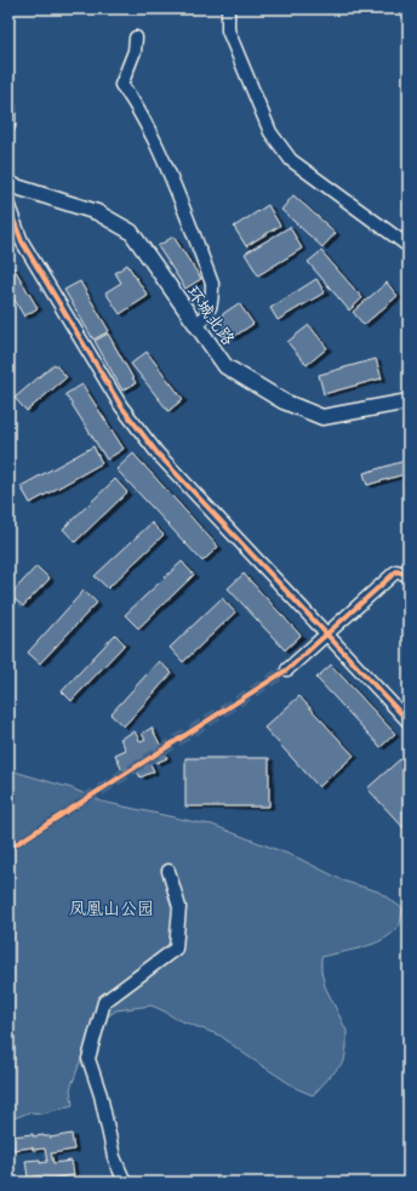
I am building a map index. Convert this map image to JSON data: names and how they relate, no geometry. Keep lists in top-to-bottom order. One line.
{"streets":{"main road":["环城北路"]},"parks":["凤凰山公园"]}
